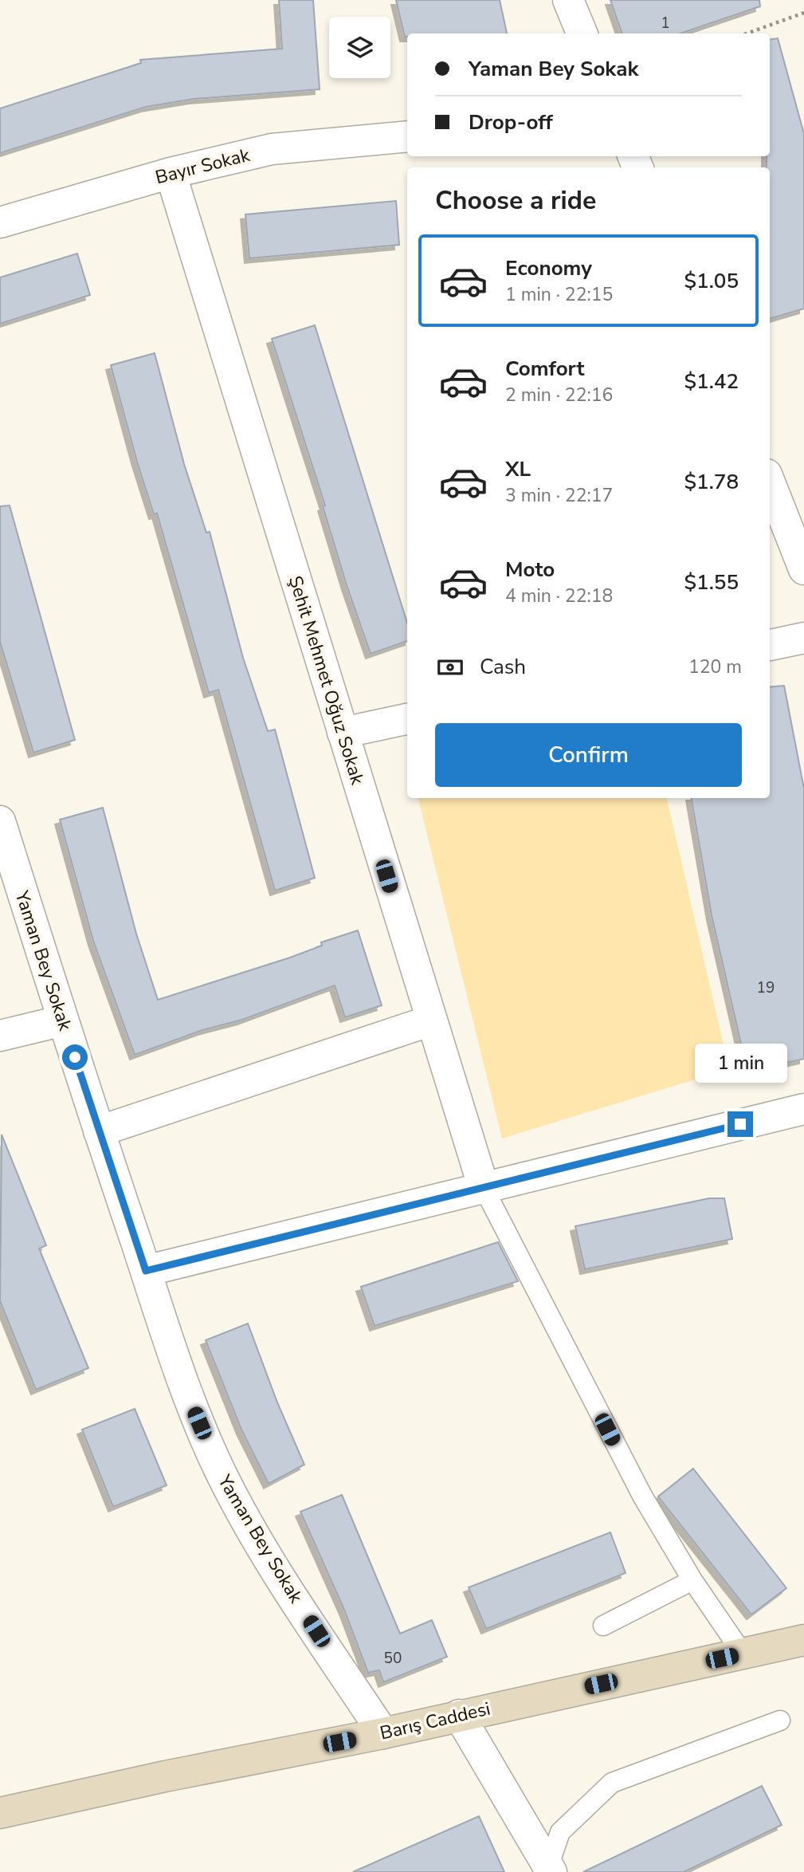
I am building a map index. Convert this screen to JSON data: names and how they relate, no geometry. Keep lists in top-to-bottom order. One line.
{"streets":{"street":["Bayır Sokak","Şehit Mehmet Oğuz Sokak","Yaman Bey Sokak","Barış Caddesi"]},"crossings":[["Bayır Sokak","Şehit Mehmet Oğuz Sokak"],["Yaman Bey Sokak","Barış Caddesi"]],"house_numbers":["1","19","50"],"page":{"banner":["Yaman Bey Sokak","Drop-off"],"heading":"Choose a ride","list":[{"name":"Economy","note":"1 min · 22:15","value":"$1.05"},{"name":"Comfort","note":"2 min · 22:16","value":"$1.42"},{"name":"XL","note":"3 min · 22:17","value":"$1.78"},{"name":"Moto","note":"4 min · 22:18","value":"$1.55"}],"pay":["Cash","120 m"],"buttons":"Confirm","bubble":"1 min"}}
